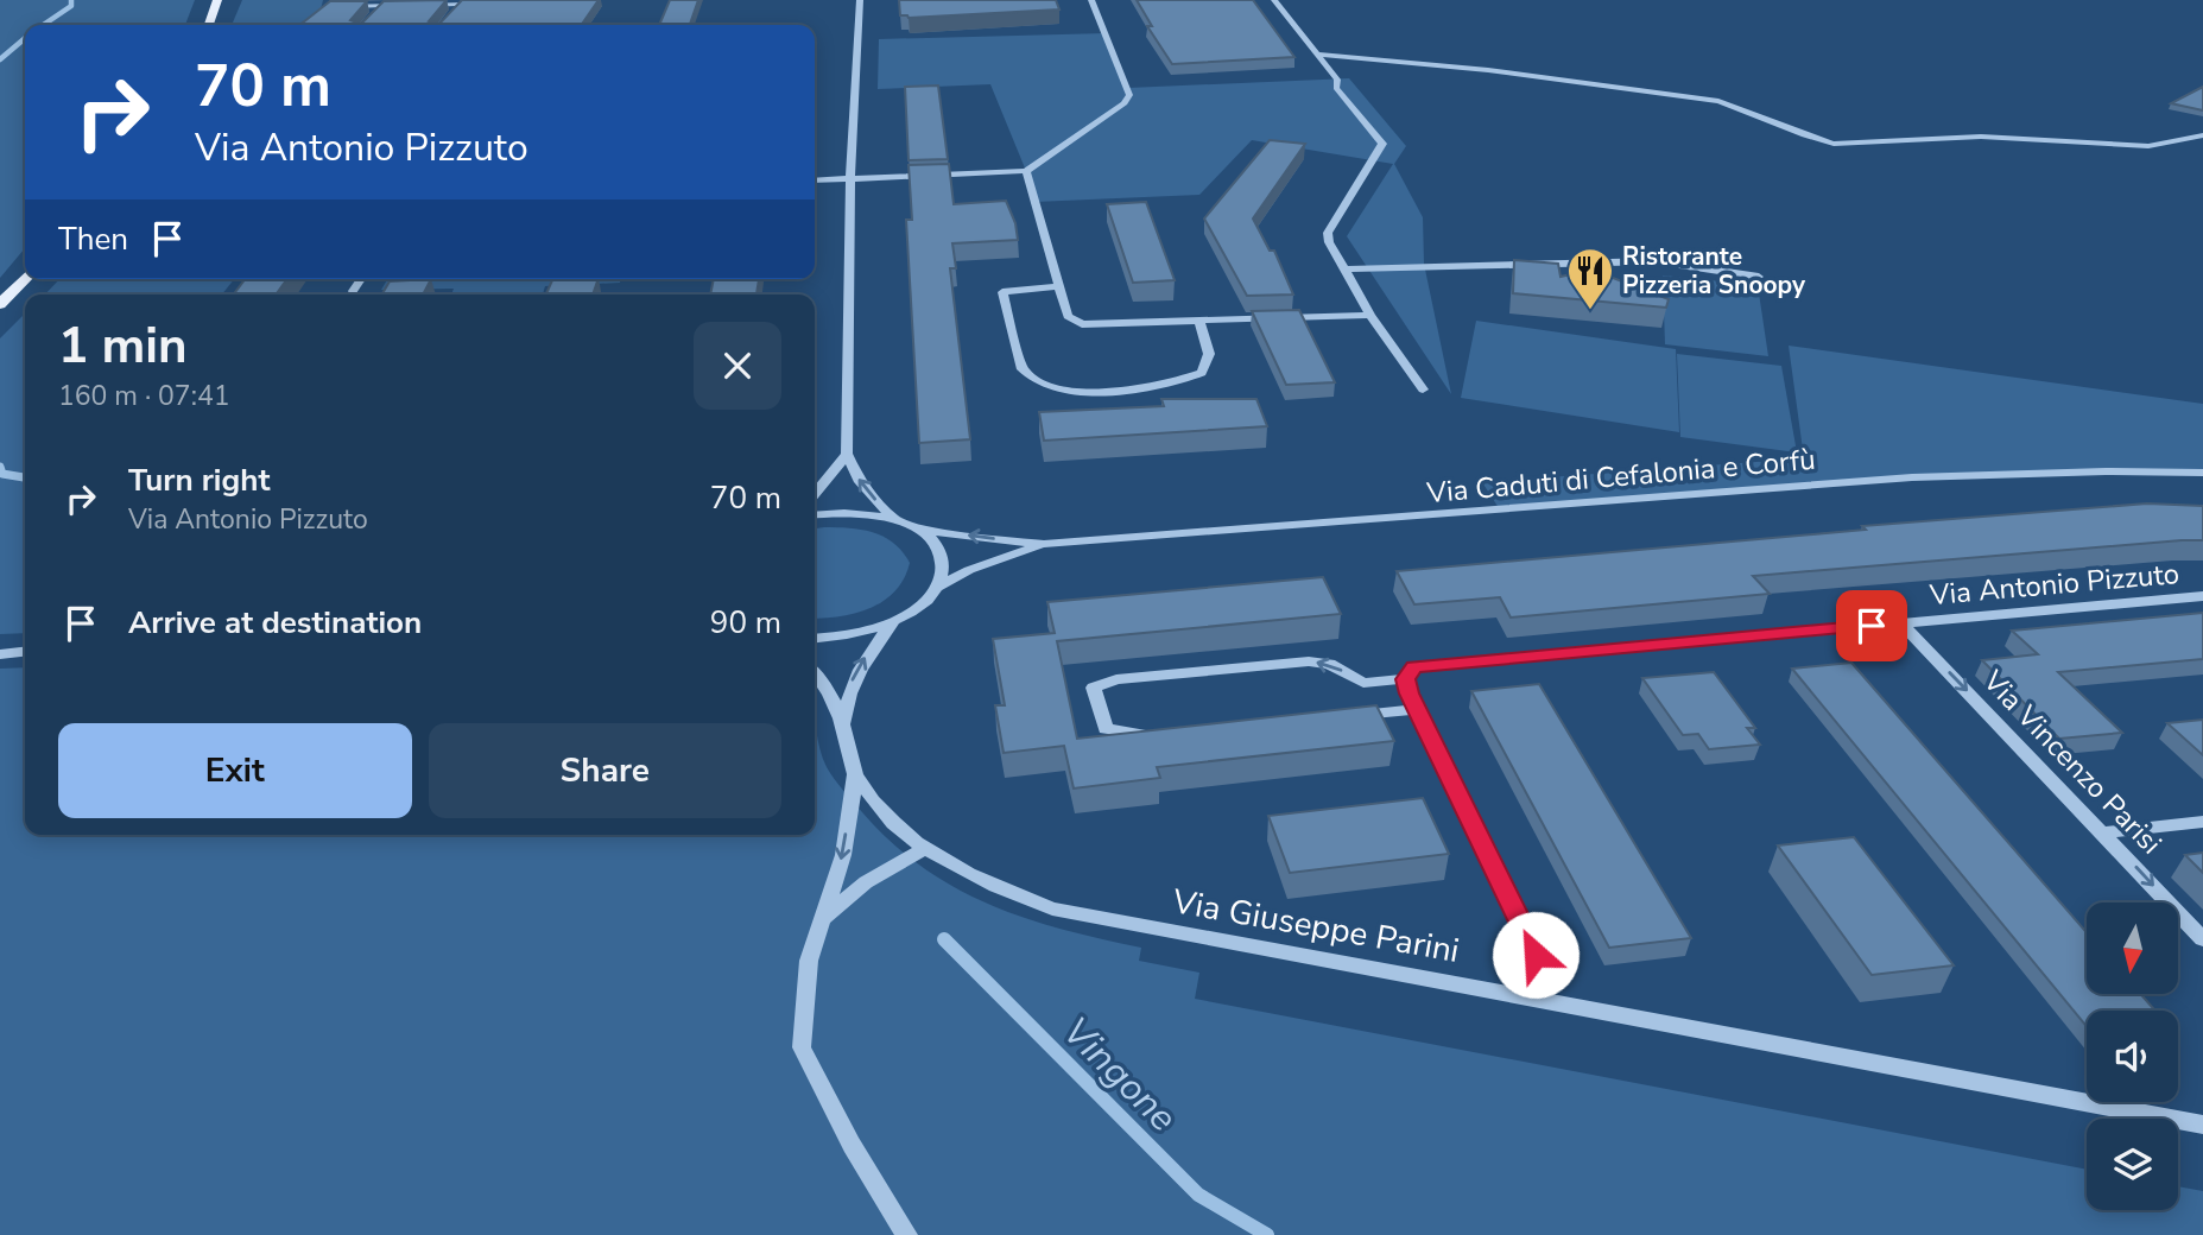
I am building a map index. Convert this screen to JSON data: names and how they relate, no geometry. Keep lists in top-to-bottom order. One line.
{"streets":{"street":["Via Caduti di Cefalonia e Corfù","Via Antonio Pizzuto","Via Vincenzo Parisi","Via Giuseppe Parini"]},"crossings":[["Via Caduti di Cefalonia e Corfù","Via Giuseppe Parini"],["Via Antonio Pizzuto","Via Vincenzo Parisi"]],"one_way":["Via Vincenzo Parisi"],"water":["Vingone"],"places":{"restaurant":["Ristorante Pizzeria Snoopy"]},"north":"bottom","page":{"turn":["70 m","Via Antonio Pizzuto"],"then":"Then","heading":["1 min","160 m · 07:41"],"list":[{"name":"Turn right","note":"Via Antonio Pizzuto","value":"70 m"},{"name":"Arrive at destination","value":"90 m"}],"buttons":["Exit","Share"]}}
